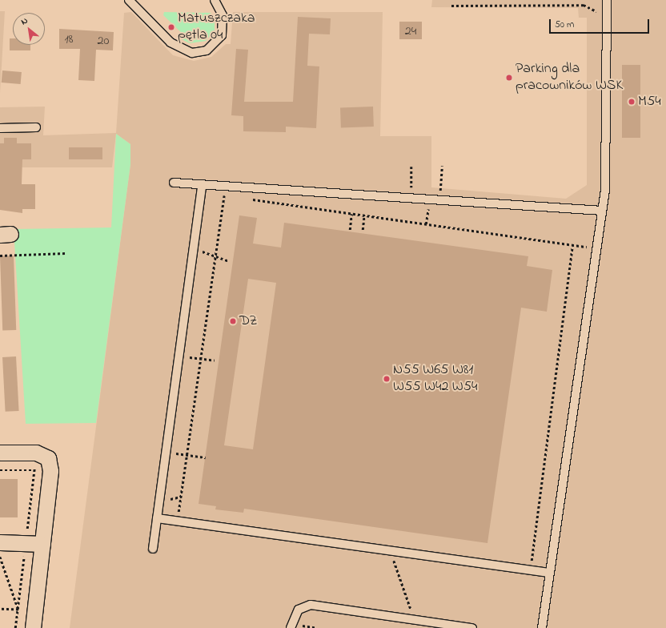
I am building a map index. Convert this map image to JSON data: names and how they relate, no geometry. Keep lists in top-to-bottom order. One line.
{"places":["Matuszczaka pętla 04","Parking dla pracowników WSK","M54","DZ","N55 W65 W81 W55 W42 W54"],"house_numbers":["24","18","20"],"scale_bar":"50 m","north":"top left"}
